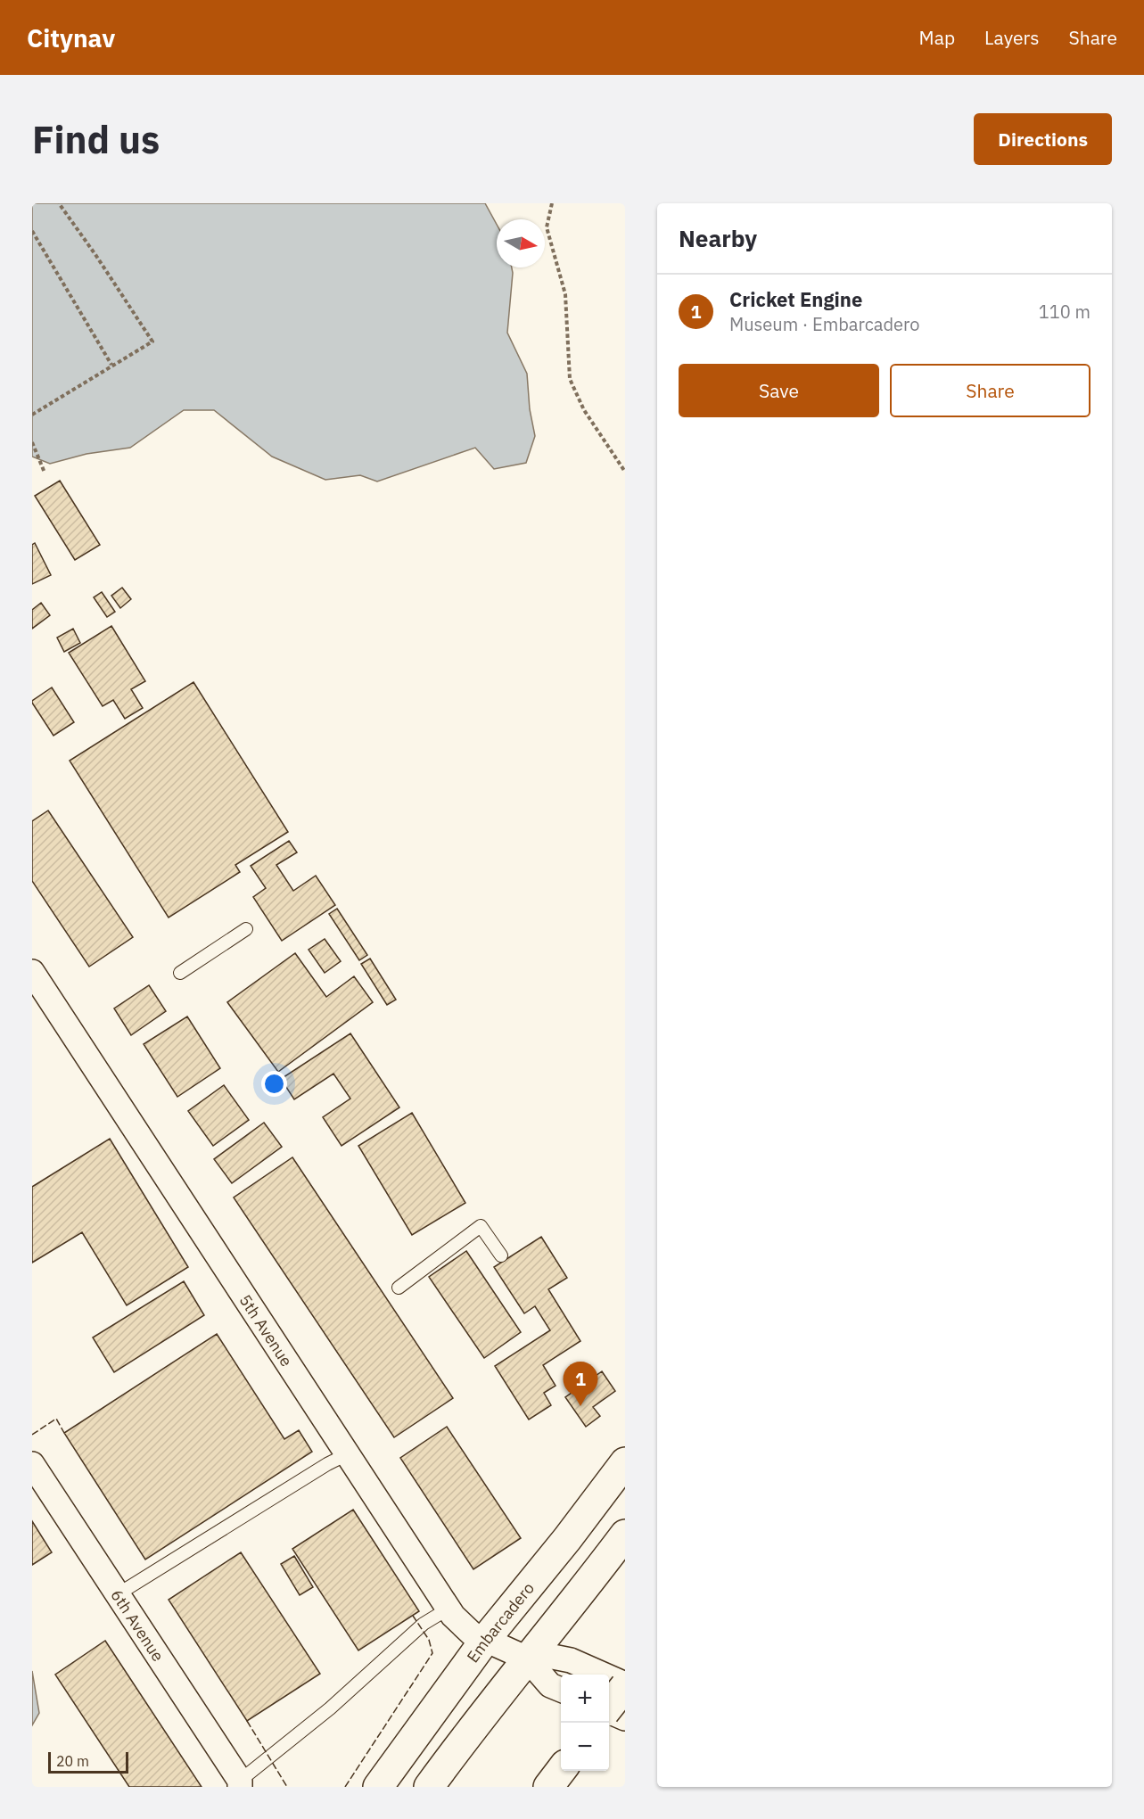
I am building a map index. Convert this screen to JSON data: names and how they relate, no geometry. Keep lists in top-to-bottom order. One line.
{"streets":{"main road":["Embarcadero"],"street":["5th Avenue","6th Avenue"]},"crossings":[["5th Avenue","Embarcadero"]],"scale_bar":"20 m","north":"right","page":{"header":"Citynav","nav":["Map","Layers","Share"],"buttons":["Directions",["Save","Share"]],"title":"Find us","heading":"Nearby","list":[{"mark":"1","name":"Cricket Engine","note":"Museum · Embarcadero","value":"110 m"}],"pins":"1","map_buttons":["+","−"],"scale":"20 m"}}
